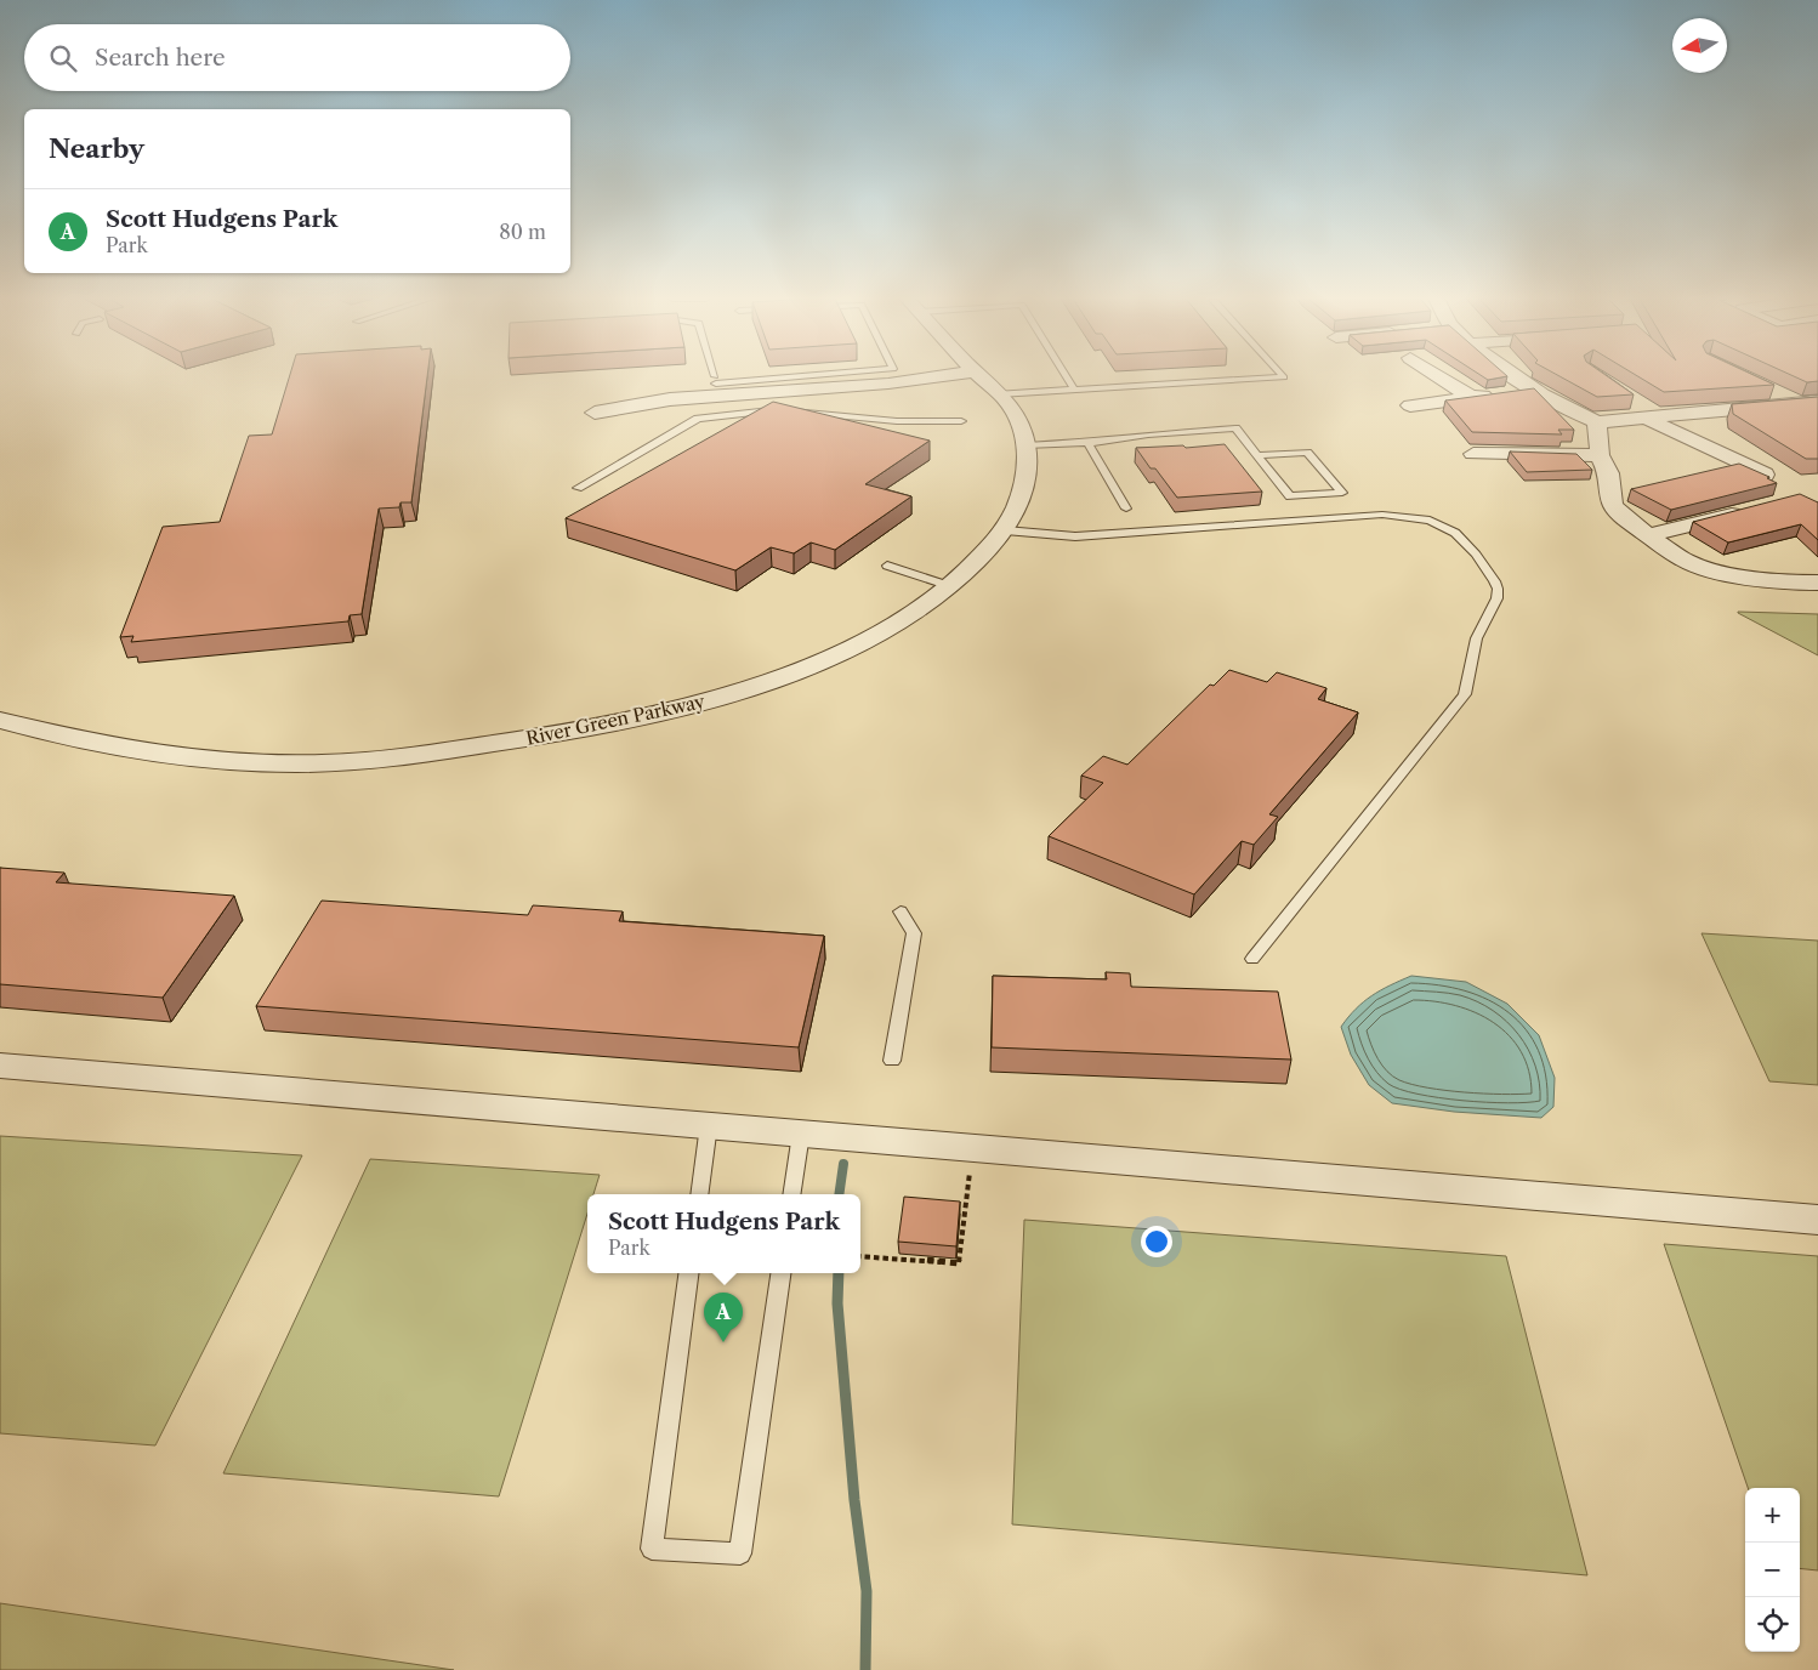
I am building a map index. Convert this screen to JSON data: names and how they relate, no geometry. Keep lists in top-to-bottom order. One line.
{"streets":{"street":["River Green Parkway"]},"north":"left","page":{"search":"Search here","heading":"Nearby","list":[{"mark":"A","name":"Scott Hudgens Park","note":"Park","value":"80 m"}],"popup":["Scott Hudgens Park","Park"],"pins":"A","map_buttons":["+","−"]}}
